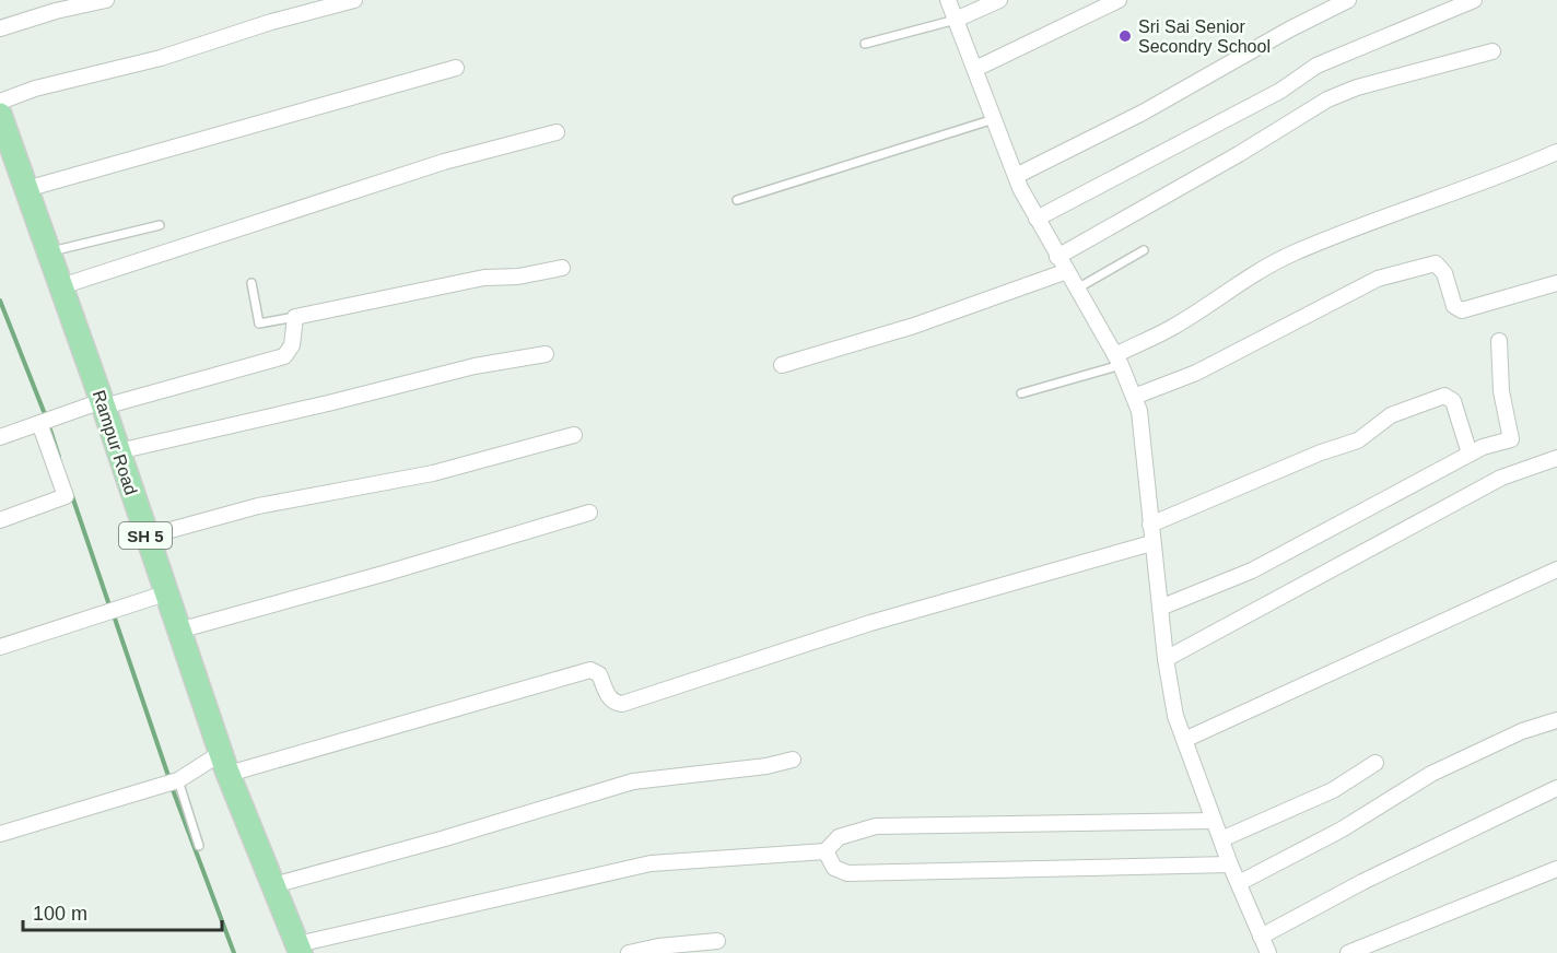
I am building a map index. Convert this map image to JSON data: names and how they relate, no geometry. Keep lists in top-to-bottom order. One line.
{"streets":{"main road":["Rampur Road","SH 5"]},"places":["Sri Sai Senior Secondry School"],"scale_bar":"100 m"}
